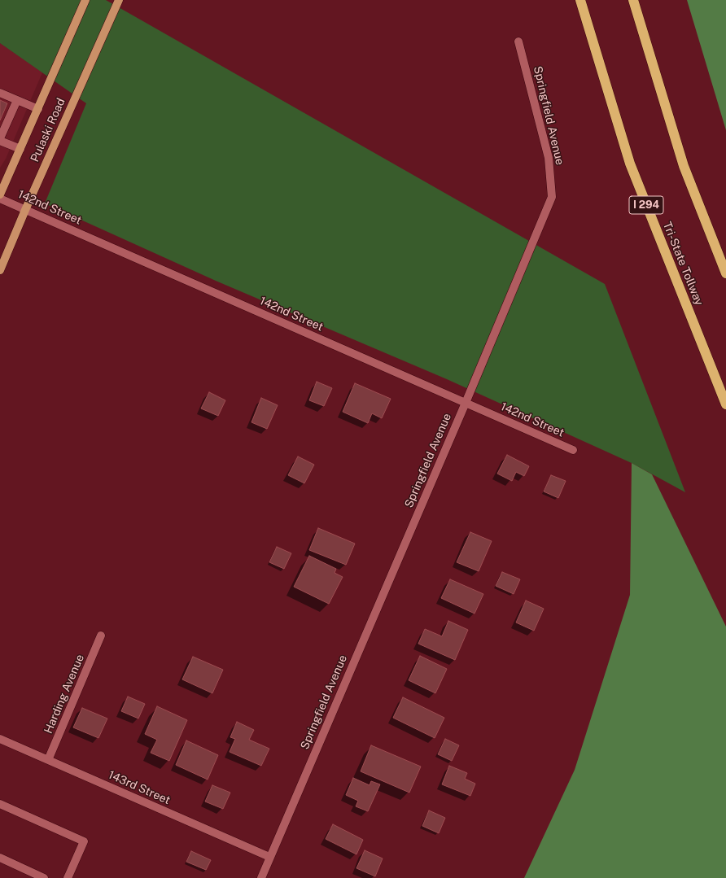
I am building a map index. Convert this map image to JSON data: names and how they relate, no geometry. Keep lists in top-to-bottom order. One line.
{"streets":{"highway":["I 294","Tri-State Tollway"],"main road":["Pulaski Road"],"street":["Springfield Avenue","142nd Street","Harding Avenue","143rd Street"]},"crossings":[["Springfield Avenue","142nd Street"],["Springfield Avenue","143rd Street"],["Pulaski Road","142nd Street"],["Harding Avenue","143rd Street"]]}
